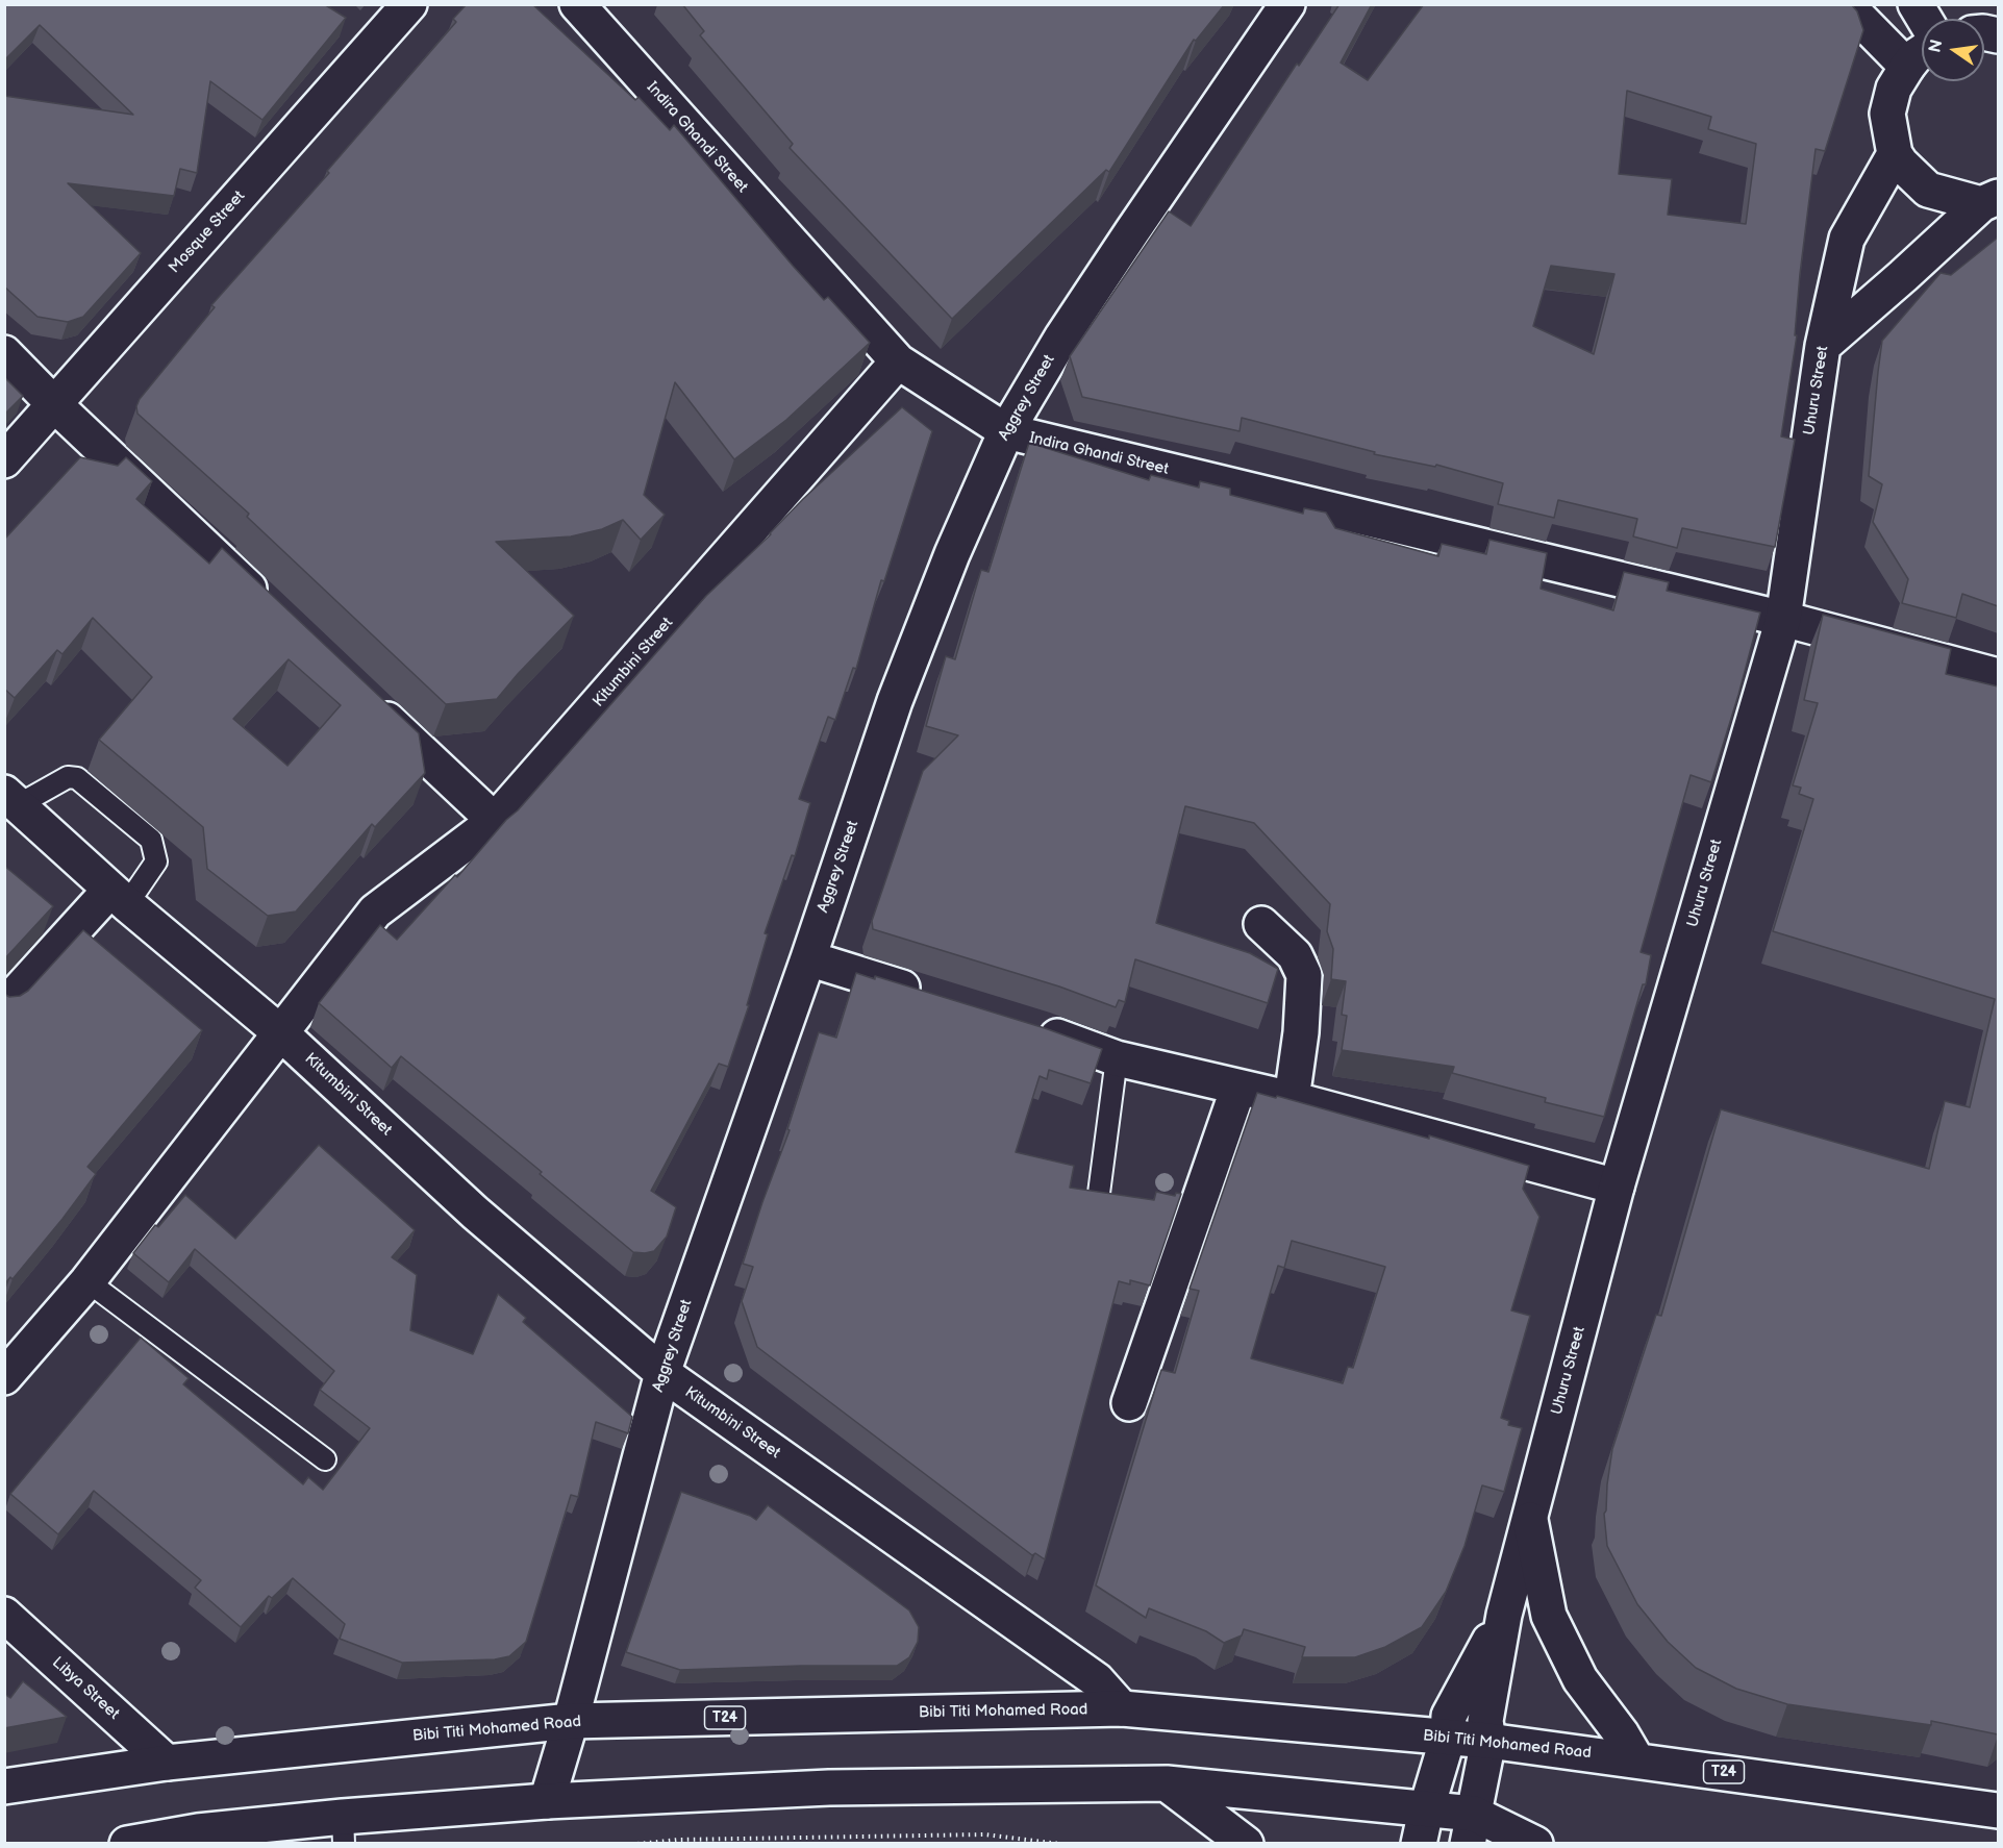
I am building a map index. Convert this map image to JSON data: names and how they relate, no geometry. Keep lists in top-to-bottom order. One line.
{"streets":{"main road":["Indira Ghandi Street","Mosque Street","Uhuru Street","Aggrey Street","Kitumbini Street","Libya Street","Bibi Titi Mohamed Road","T24"]},"crossings":[["Indira Ghandi Street","Uhuru Street"],["Indira Ghandi Street","Aggrey Street"],["Indira Ghandi Street","Kitumbini Street"],["Uhuru Street","Bibi Titi Mohamed Road"],["Aggrey Street","Kitumbini Street"],["Aggrey Street","Bibi Titi Mohamed Road"],["Kitumbini Street","Bibi Titi Mohamed Road"],["Libya Street","Bibi Titi Mohamed Road"]],"north":"left"}
